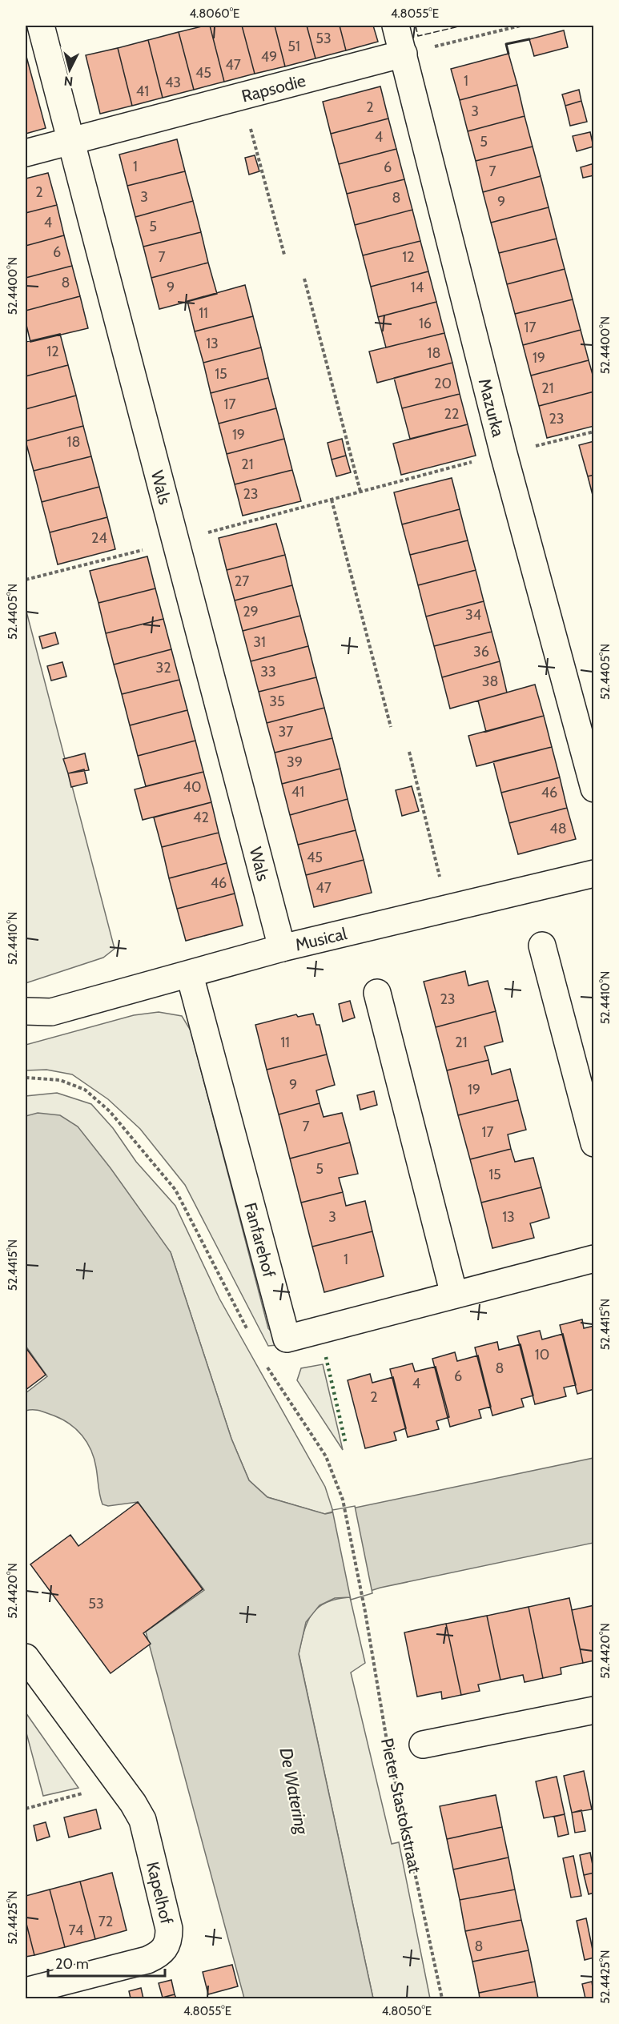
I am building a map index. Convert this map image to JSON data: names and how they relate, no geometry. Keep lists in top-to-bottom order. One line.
{"streets":{"street":["Rapsodie","Mazurka","Wals","Musical","Fanfarehof","Pieter Stastokstraat","Kapelhof"]},"crossings":[["Rapsodie","Mazurka"],["Rapsodie","Wals"],["Wals","Musical"],["Musical","Fanfarehof"]],"water":["De Watering"],"house_numbers":["53","51","49","47","45","1","43","41","2","3","4","5","1","6","7","2","3","8","9","4","5","6","7","12","8","9","14","11","16","17","13","12","18","19","15","20","21","17","22","23","19","18","21","23","24","27","29","34","31","36","32","33","38","35","37","39","40","41","46","42","48","45","46","47","23","11","21","9","19","7","17","5","15","3","13","1","10","8","6","4","2","53","72","74","8"],"scale_bar":"20 m","north":"bottom","coordinates":["4.8060°E","4.8055°E","52.4400°N","52.4405°N","52.4410°N","52.4415°N","52.4420°N","52.4425°N","4.8050°E"]}
